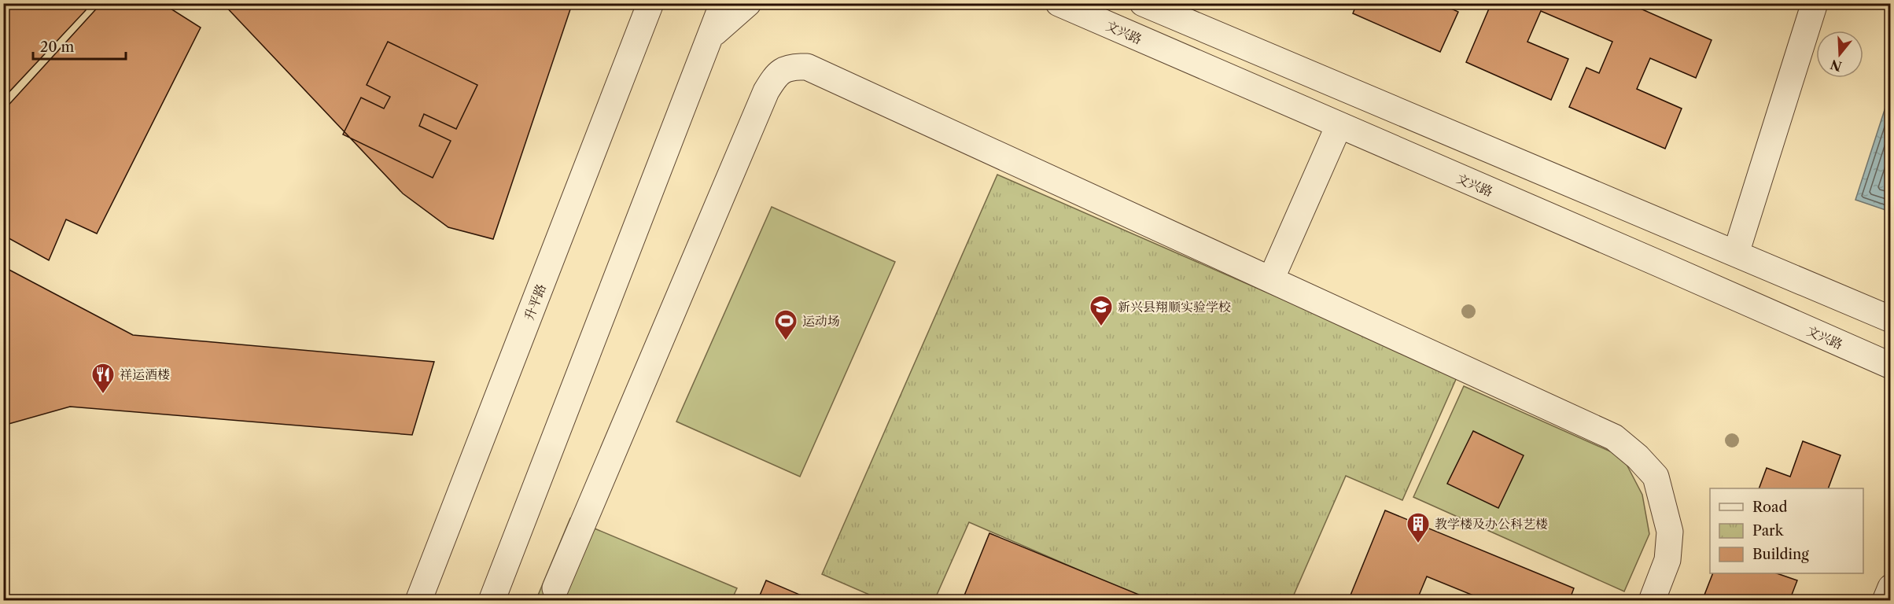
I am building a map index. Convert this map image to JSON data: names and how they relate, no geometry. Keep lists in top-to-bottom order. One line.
{"streets":{"street":["文兴路","升平路"]},"places":{"school or university":["新兴县翔顺实验学校"],"sports":["运动场"],"restaurant":["祥运酒楼"],"building":["教学楼及办公科艺楼"]},"legend":["Road","Park","Building"],"scale_bar":"20 m","north":"bottom"}
